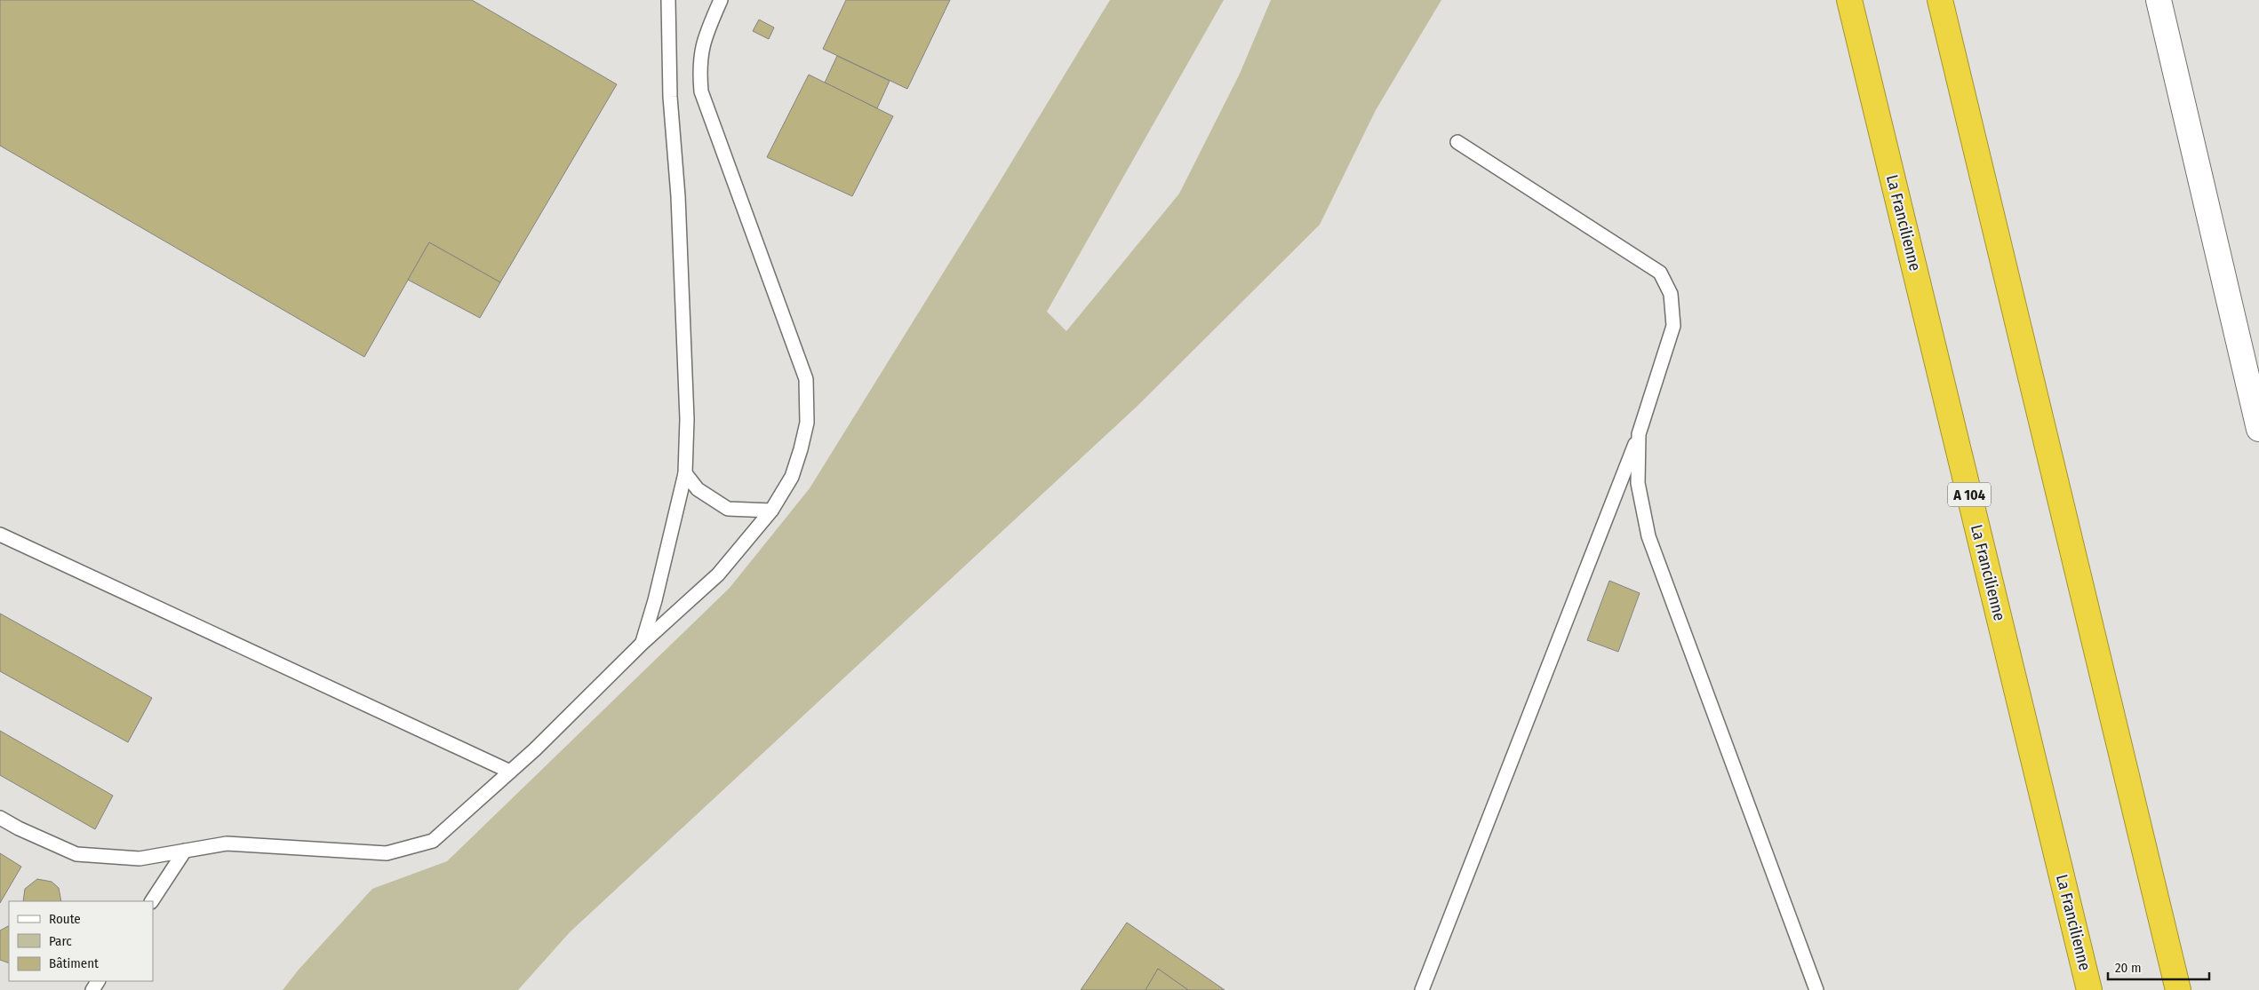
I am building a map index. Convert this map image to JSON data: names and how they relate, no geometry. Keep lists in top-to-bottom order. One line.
{"streets":{"highway":["La Francilienne","A 104"]},"legend":["Route","Parc","Bâtiment"],"scale_bar":"20 m"}
